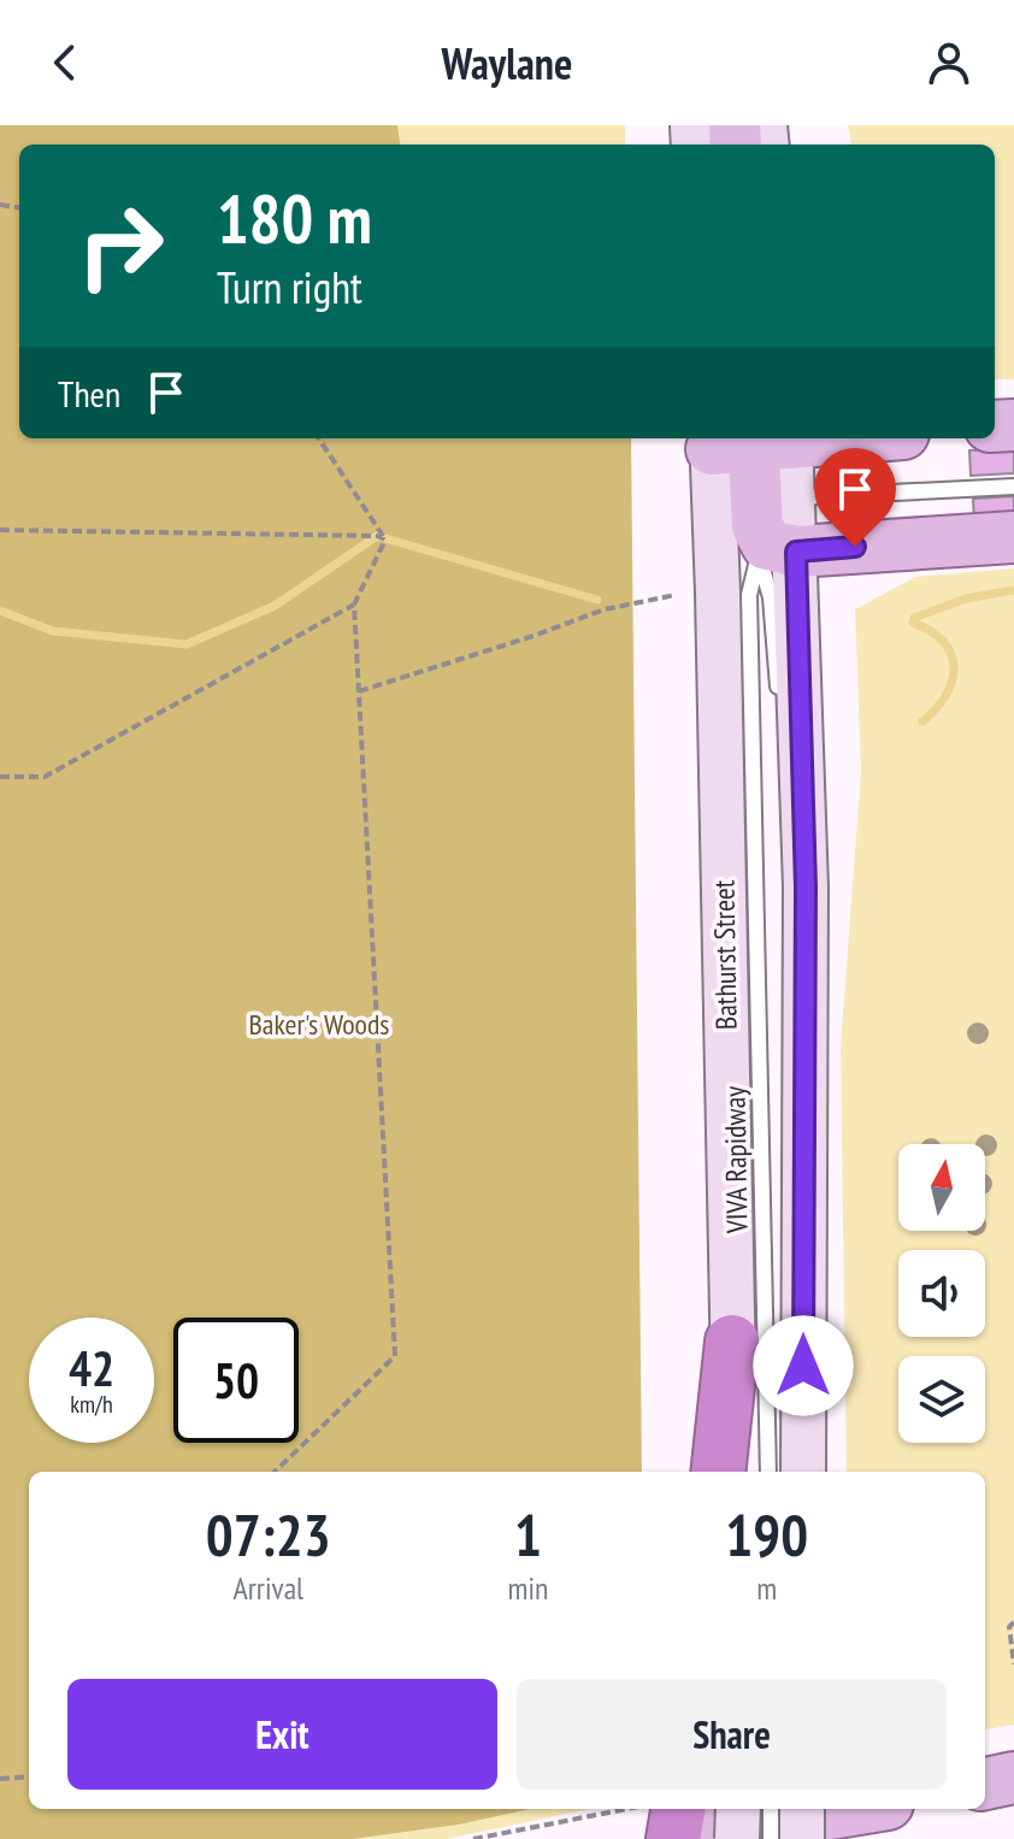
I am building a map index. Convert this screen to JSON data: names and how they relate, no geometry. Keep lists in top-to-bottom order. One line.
{"streets":{"main road":["Bathurst Street"],"lane":["VIVA Rapidway"]},"parks":["Baker's Woods"],"north":"top","page":{"header":"Waylane","turn":["180 m","Turn right"],"then":"Then","speed":"42 km/h","limit":"50","eta":["07:23","Arrival","1","min","190","m"],"buttons":["Exit","Share"]}}
